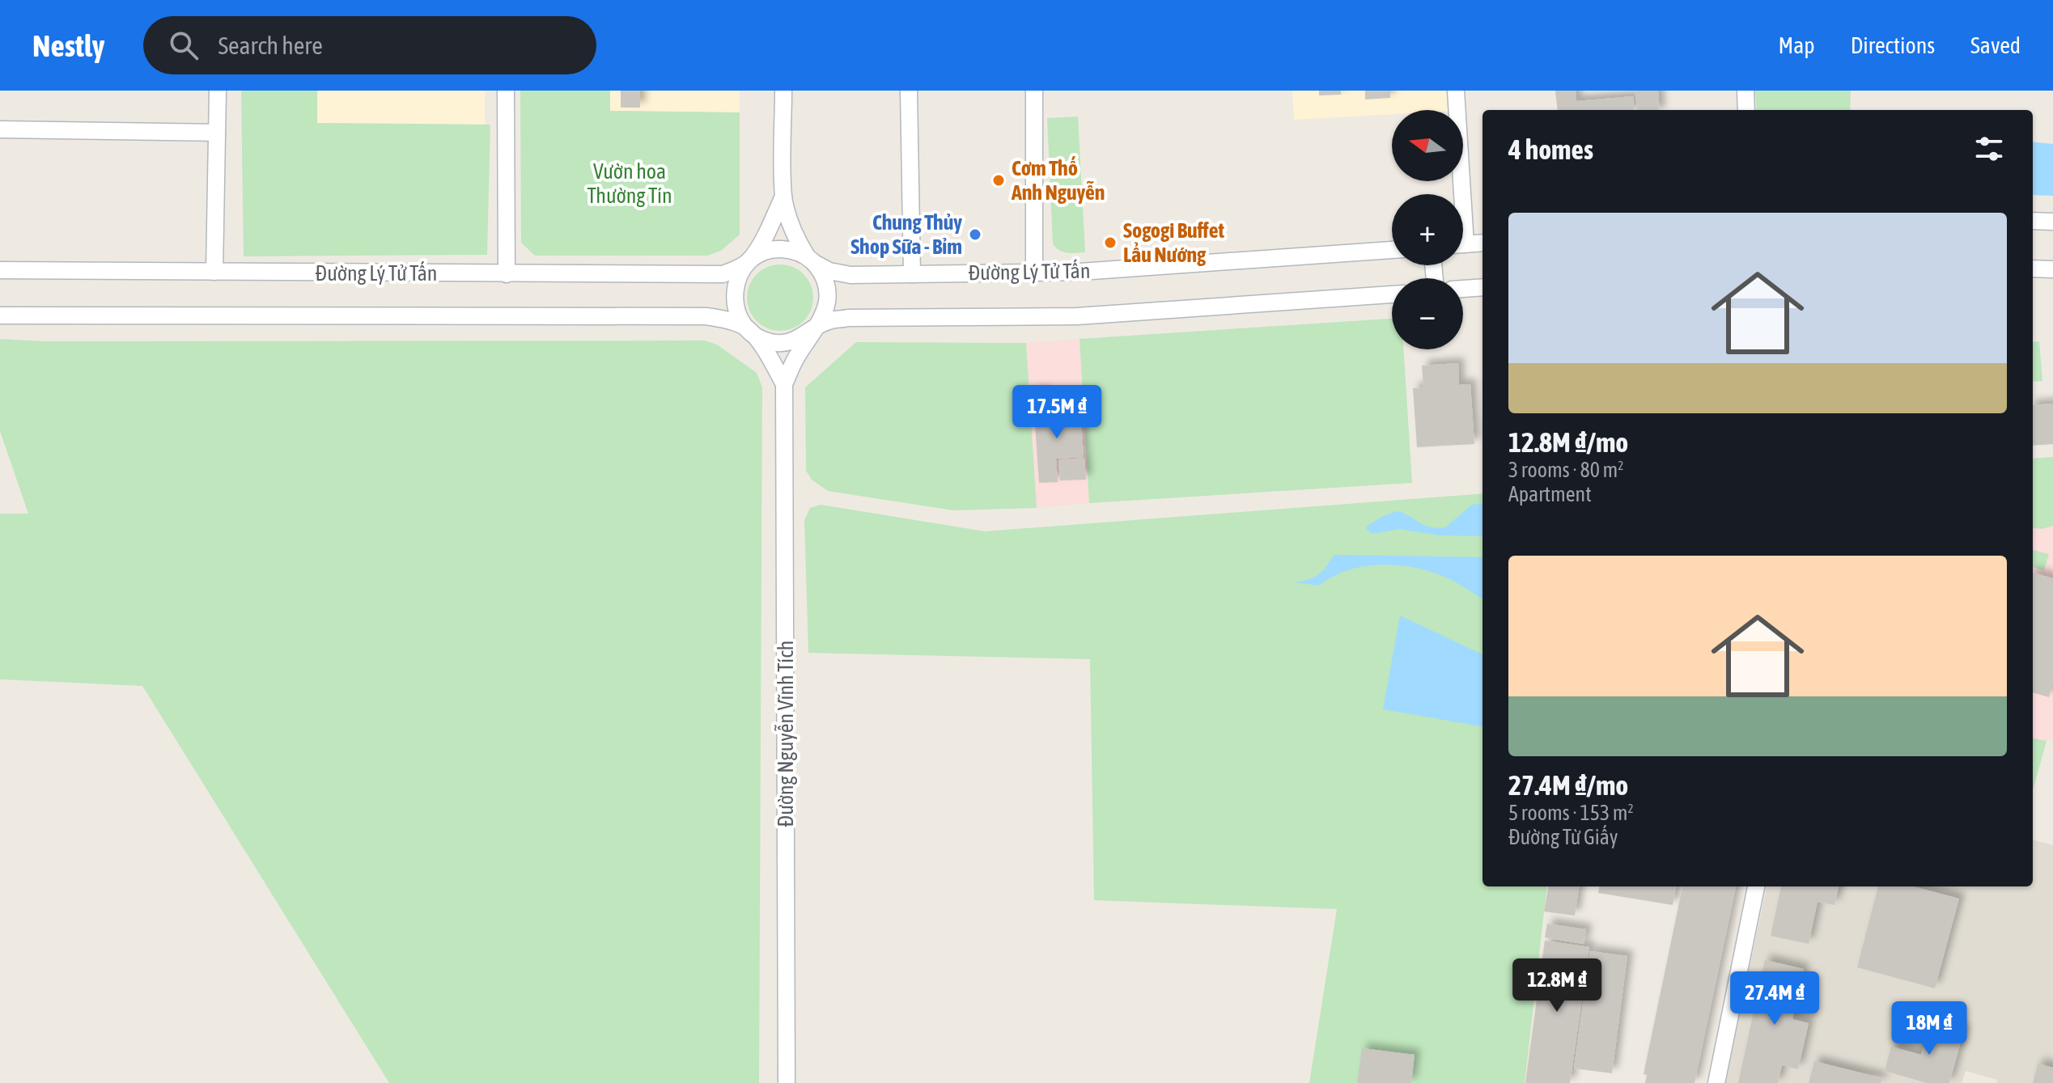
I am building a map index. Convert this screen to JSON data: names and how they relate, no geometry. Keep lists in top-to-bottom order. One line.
{"streets":{"street":["Đường Lý Tử Tấn","Đường Nguyễn Vĩnh Tích"]},"parks":["Vườn hoa Thường Tín"],"places":["Cơm Thố Anh Nguyễn","Chung Thủy Shop Sữa - Bỉm","Sogogi Buffet Lẩu Nướng"],"north":"left","page":{"header":"Nestly","search":"Search here","nav":["Map","Directions","Saved"],"map_buttons":["+","−"],"heading":"4 homes","list":[{"name":"12.8M ₫/mo","note":"3 rooms · 80 m² · Apartment"},{"name":"27.4M ₫/mo","note":"5 rooms · 153 m² · Đường Từ Giấy"}],"price":["17.5M ₫","12.8M ₫","27.4M ₫","18M ₫"]}}
